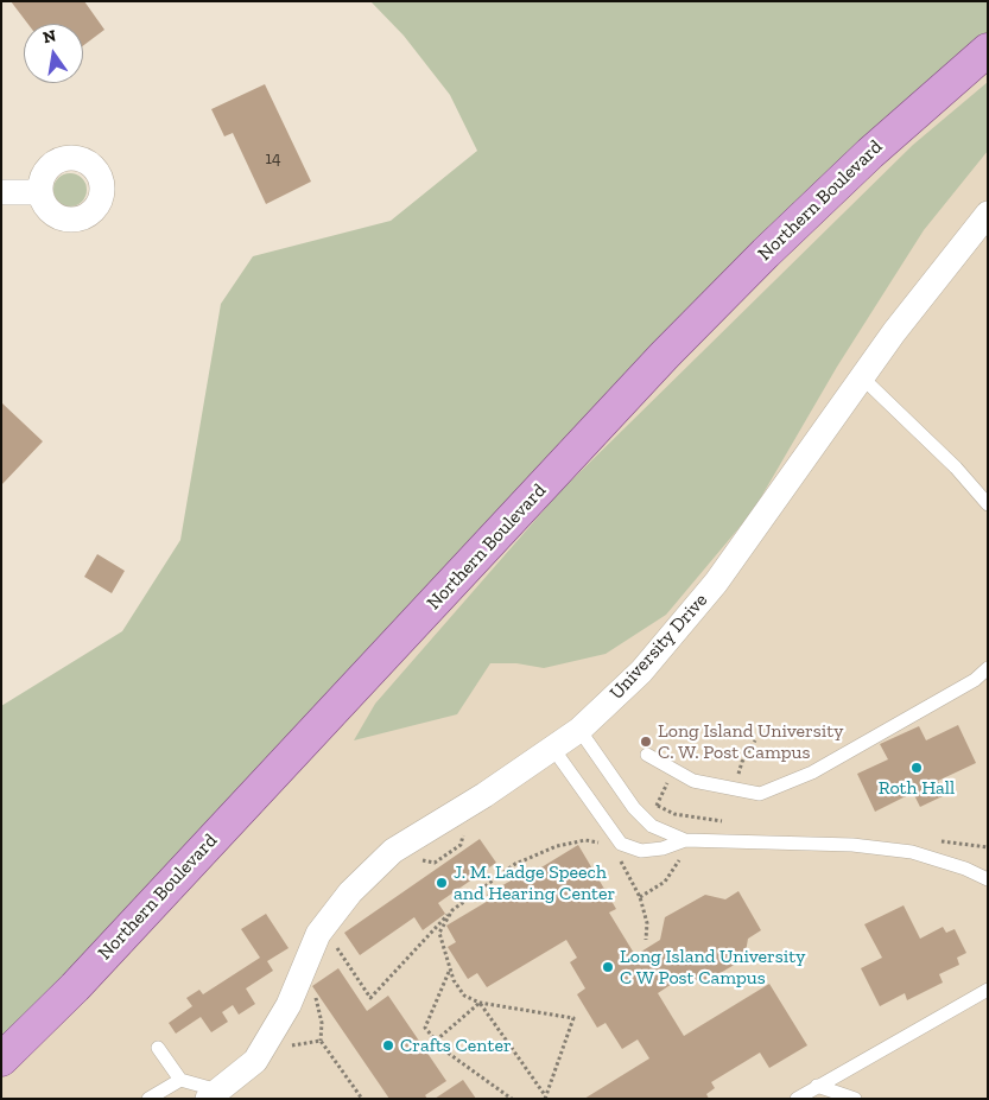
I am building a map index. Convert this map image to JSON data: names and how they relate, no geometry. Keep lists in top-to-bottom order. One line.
{"streets":{"main road":["Northern Boulevard"],"street":["University Drive"]},"places":["Long Island University C. W. Post Campus","Roth Hall","J. M. Ladge Speech and Hearing Center","Long Island University C W Post Campus","Crafts Center"],"house_numbers":["14"],"north":"top"}
